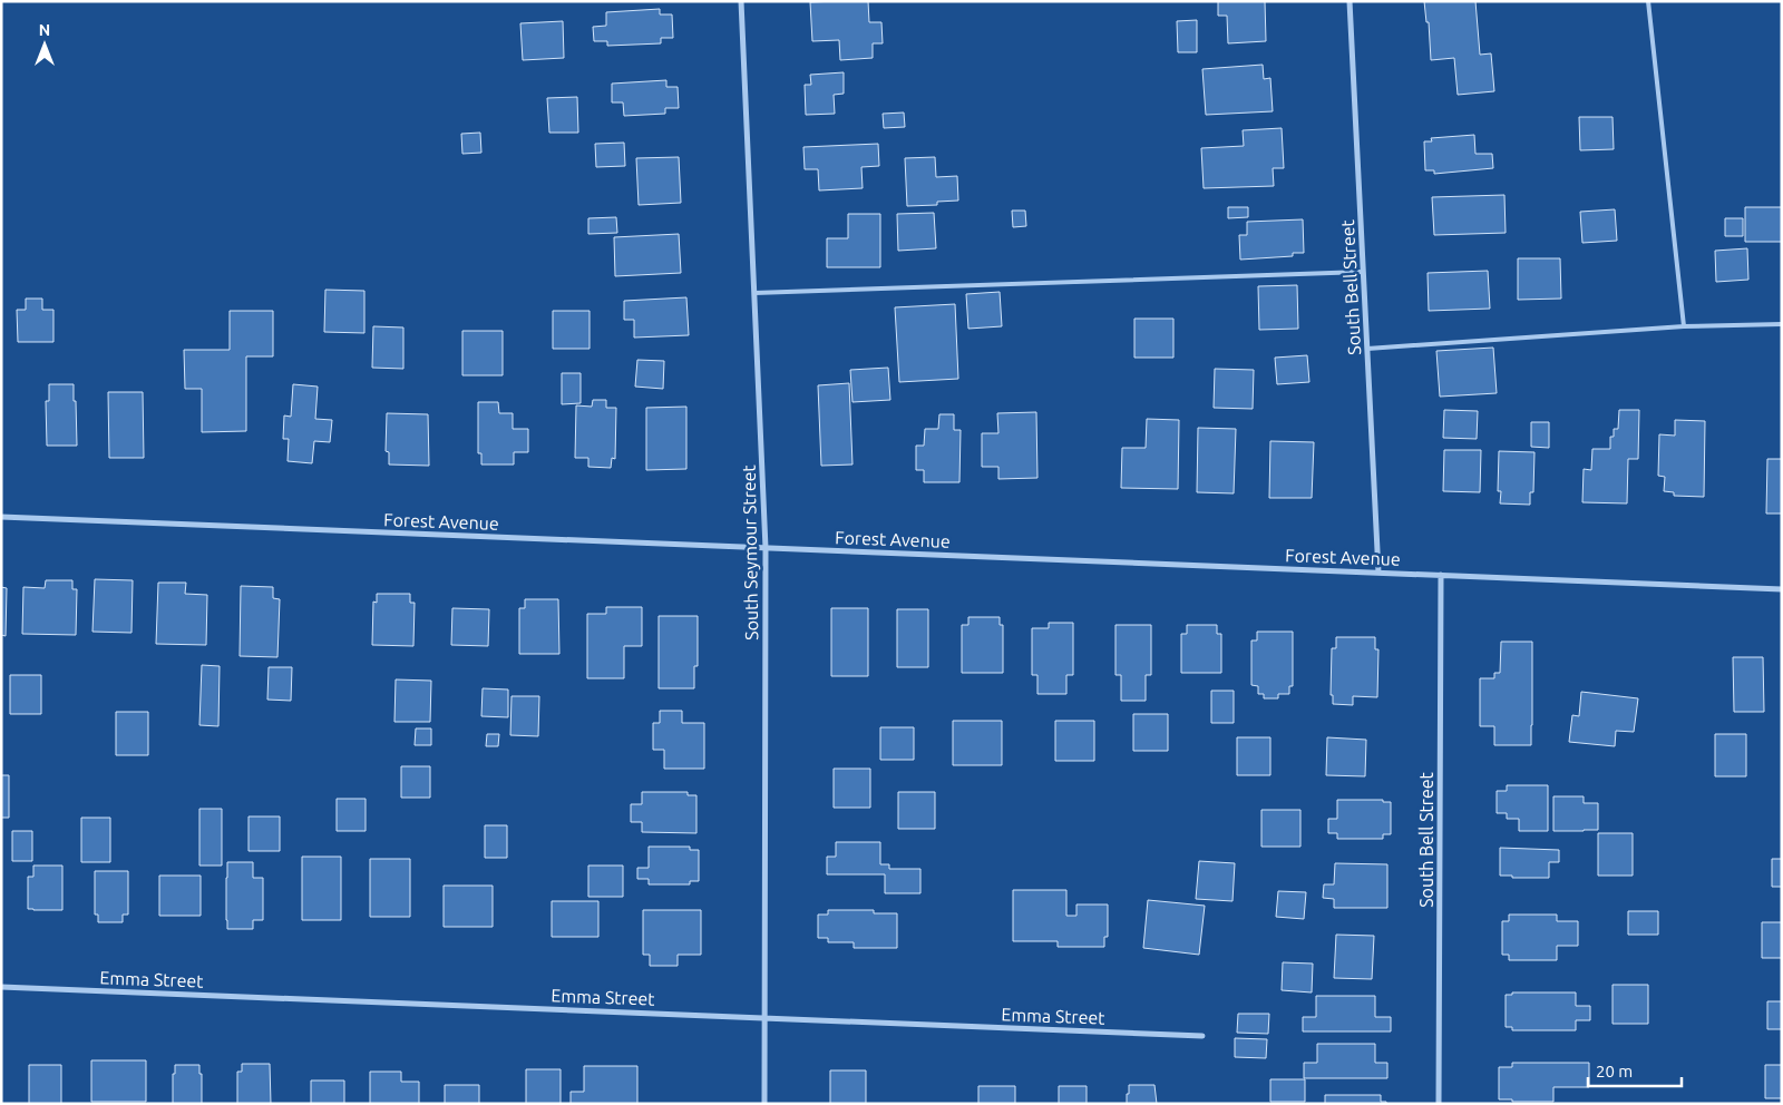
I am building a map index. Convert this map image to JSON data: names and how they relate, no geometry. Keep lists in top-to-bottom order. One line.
{"streets":{"street":["South Bell Street","Forest Avenue","South Seymour Street","Emma Street"]},"crossings":[["South Bell Street","Forest Avenue"],["Forest Avenue","South Seymour Street"],["South Seymour Street","Emma Street"]],"scale_bar":"20 m","north":"top"}
